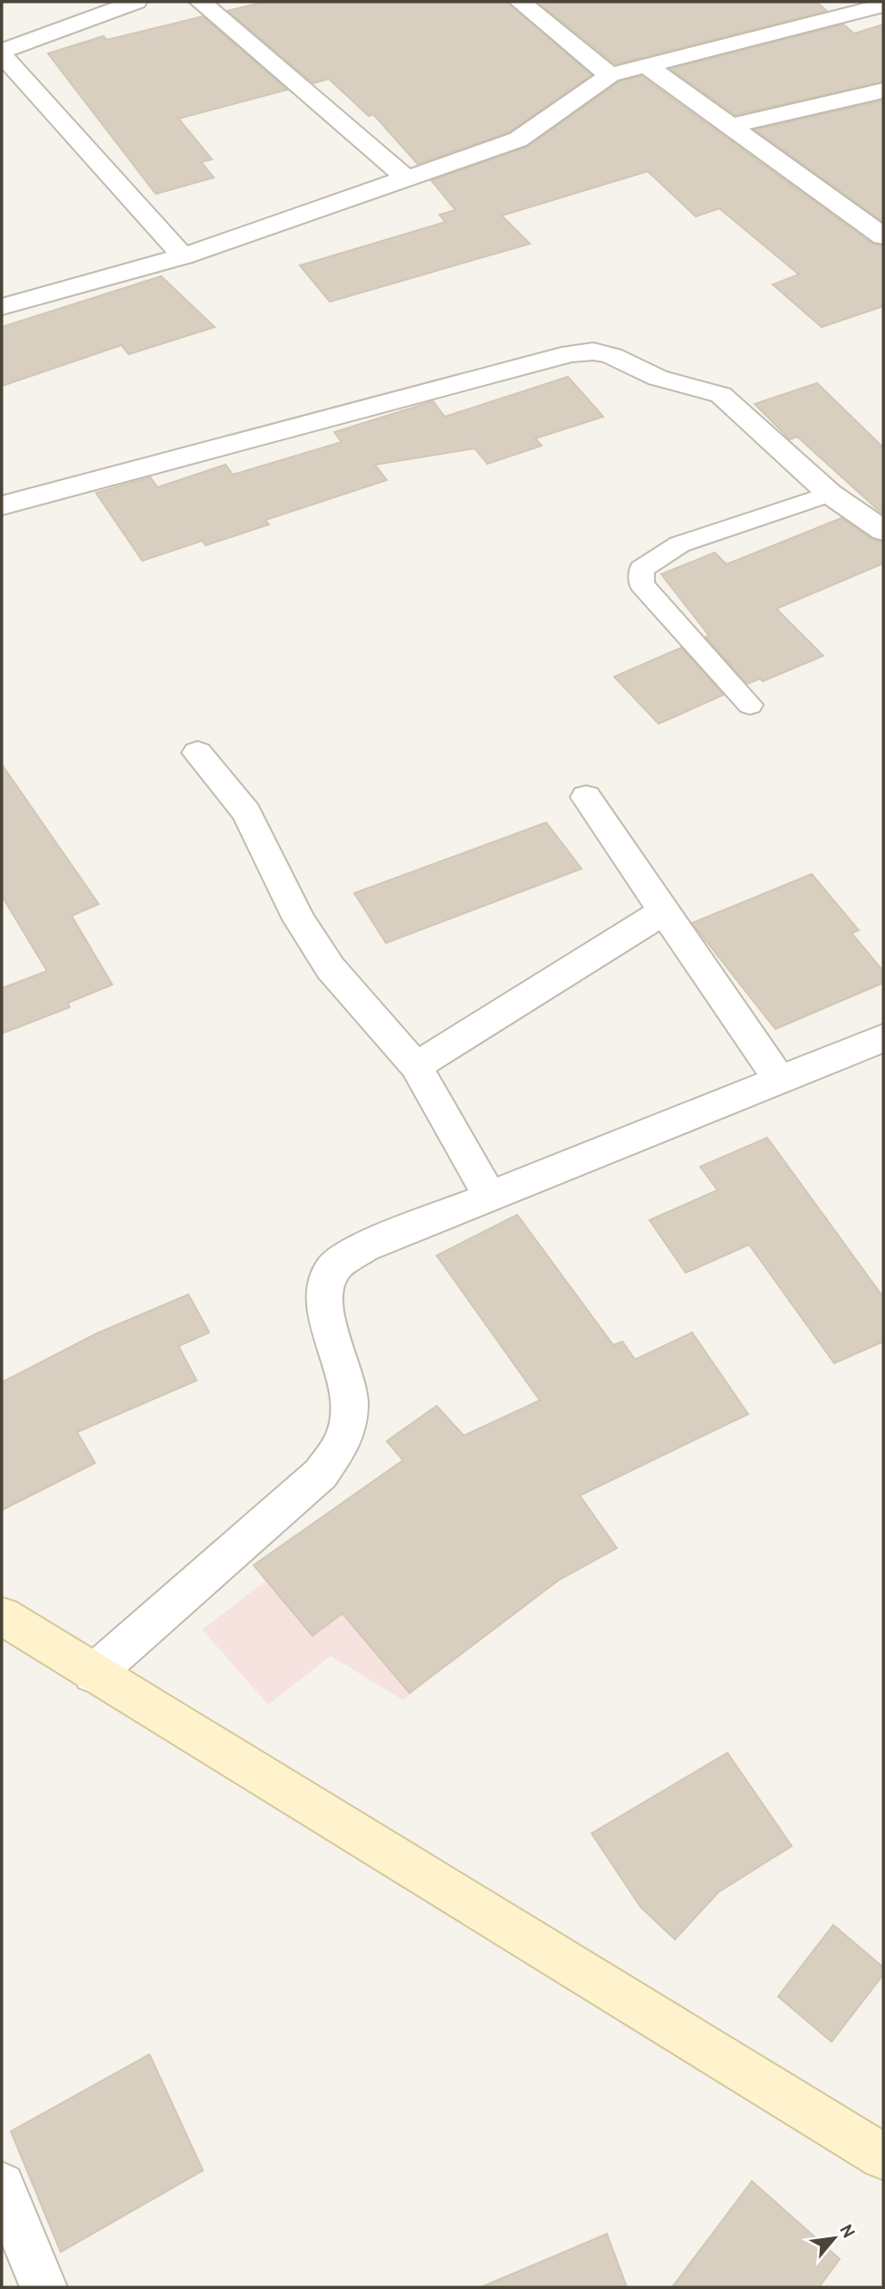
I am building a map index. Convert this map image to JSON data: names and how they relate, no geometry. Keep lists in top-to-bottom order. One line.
{"north":"top right"}
